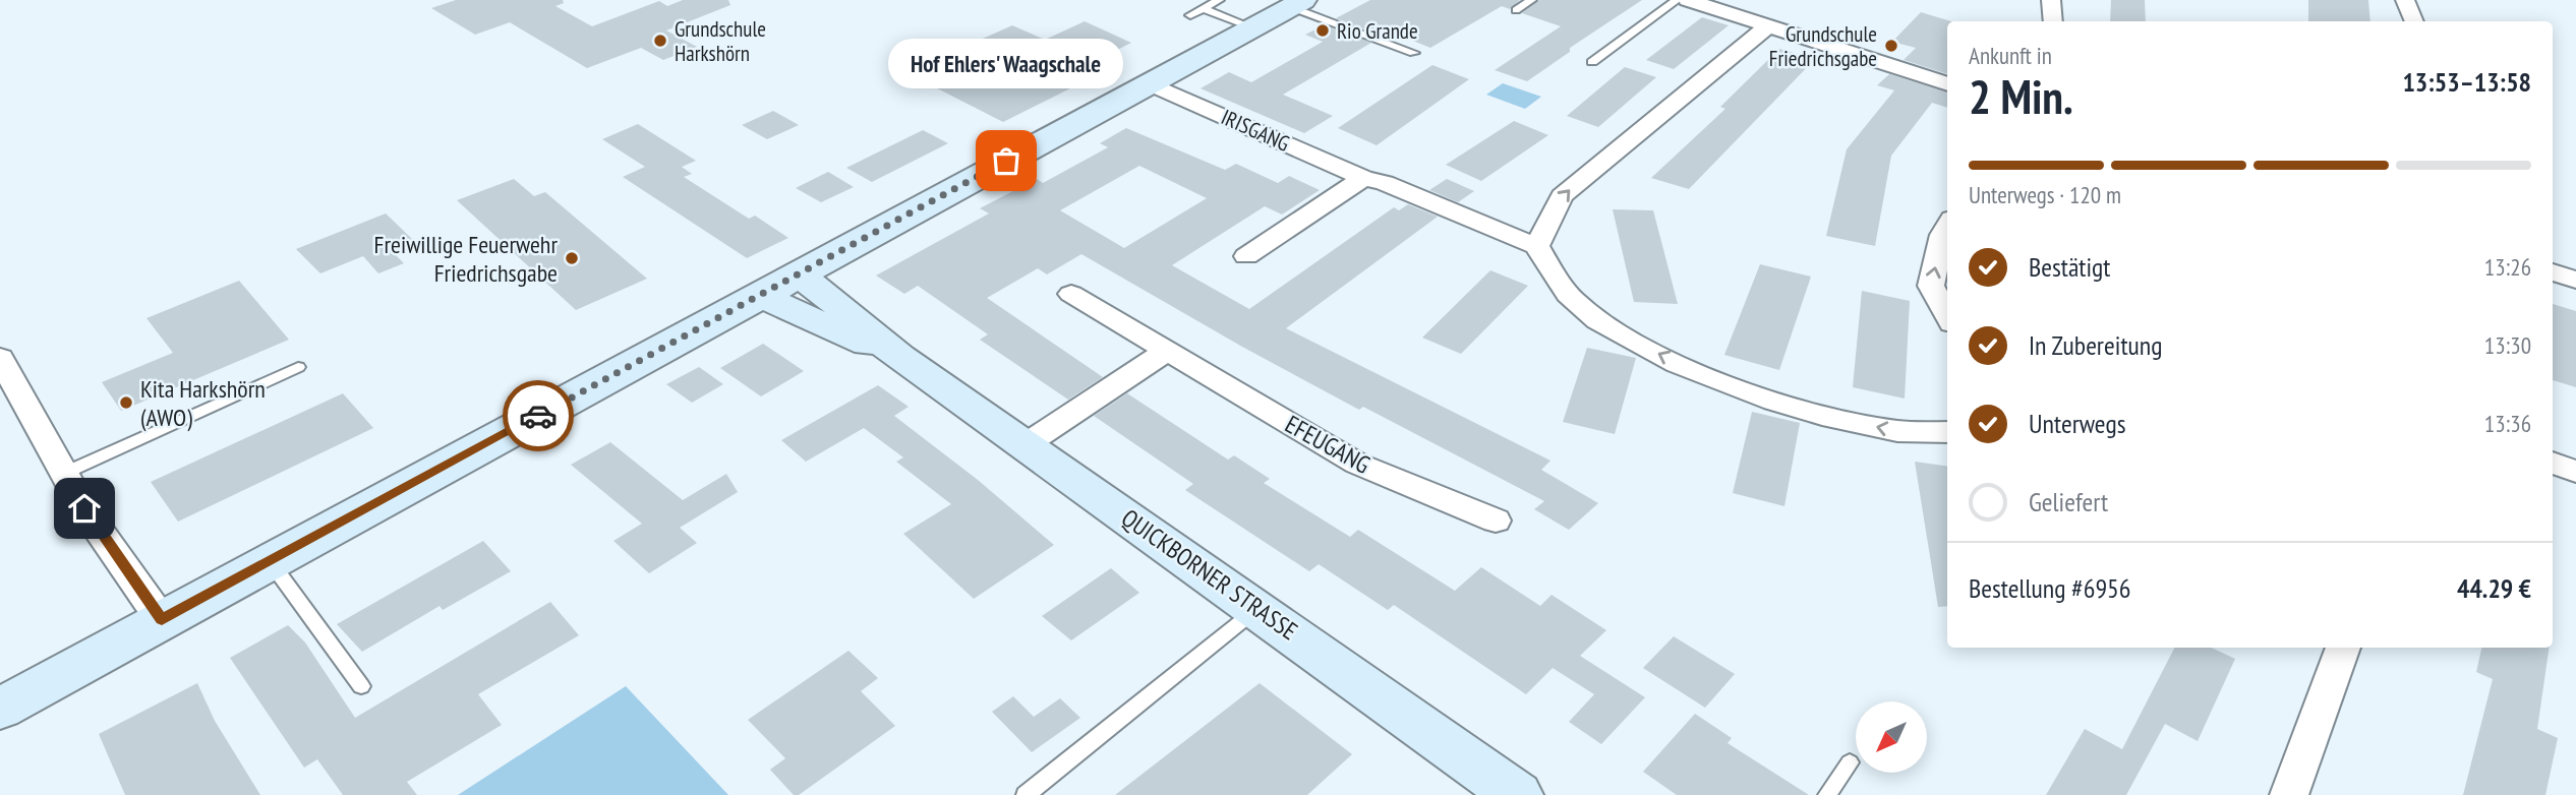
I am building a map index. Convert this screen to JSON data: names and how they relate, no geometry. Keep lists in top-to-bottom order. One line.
{"streets":{"main road":["QUICKBORNER STRASSE"],"street":["IRISGANG","EFEUGANG"]},"places":["Rio Grande","Grundschule Harkshörn","Grundschule Friedrichsgabe","Hof Ehlers' Waagschale","Freiwillige Feuerwehr Friedrichsgabe","Kita Harkshörn (AWO)"],"north":"bottom left","page":{"heading":["2 Min.","Ankunft in","13:53–13:58"],"panel":["Bestellung #6956","44.29 €"],"bubble":"Hof Ehlers' Waagschale","bar":"Unterwegs · 120 m","list":[["Bestätigt","13:26"],["In Zubereitung","13:30"],["Unterwegs","13:36"],"Geliefert"]}}
